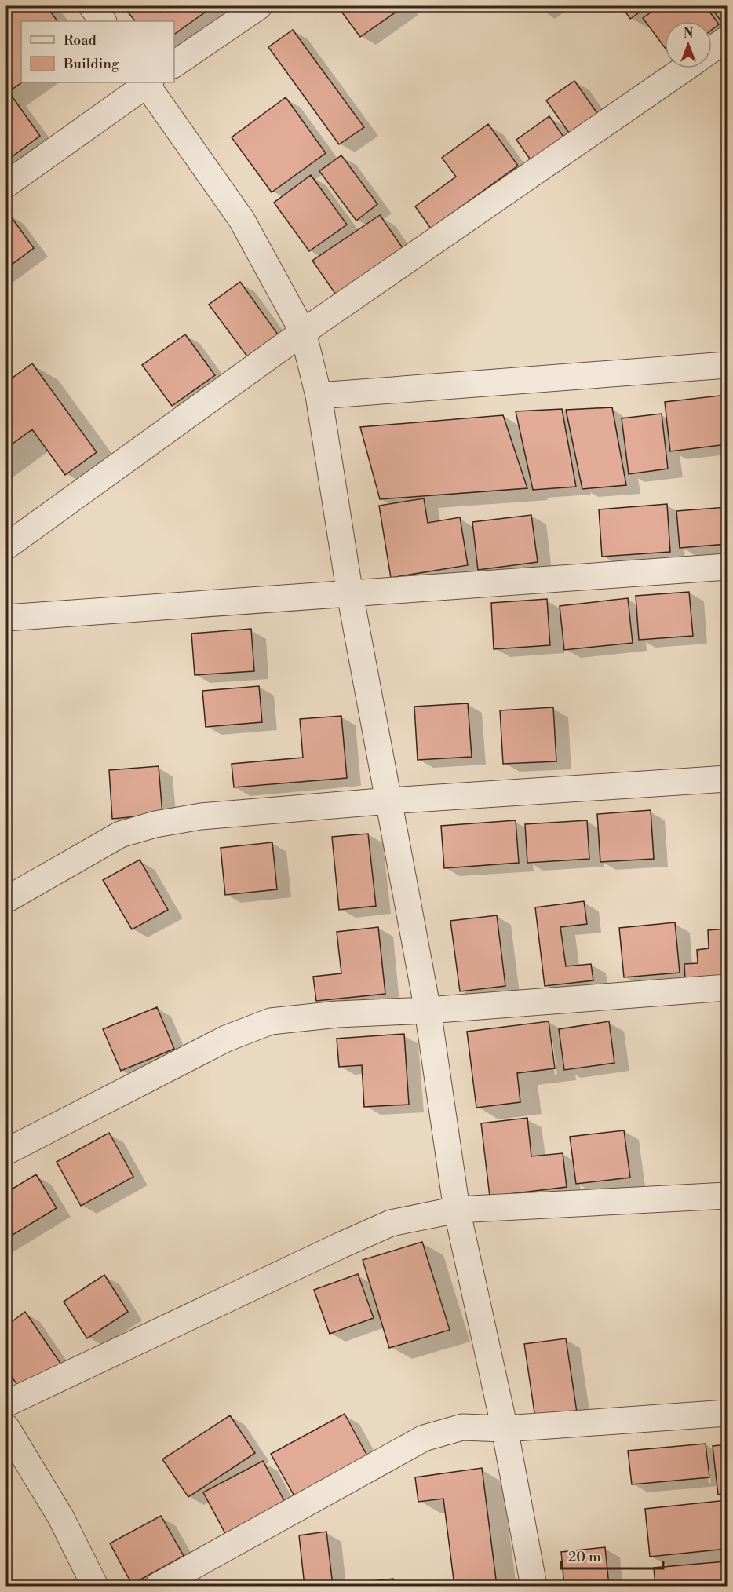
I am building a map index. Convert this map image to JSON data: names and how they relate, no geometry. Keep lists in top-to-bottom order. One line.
{"legend":["Road","Building"],"scale_bar":"20 m","north":"top"}
